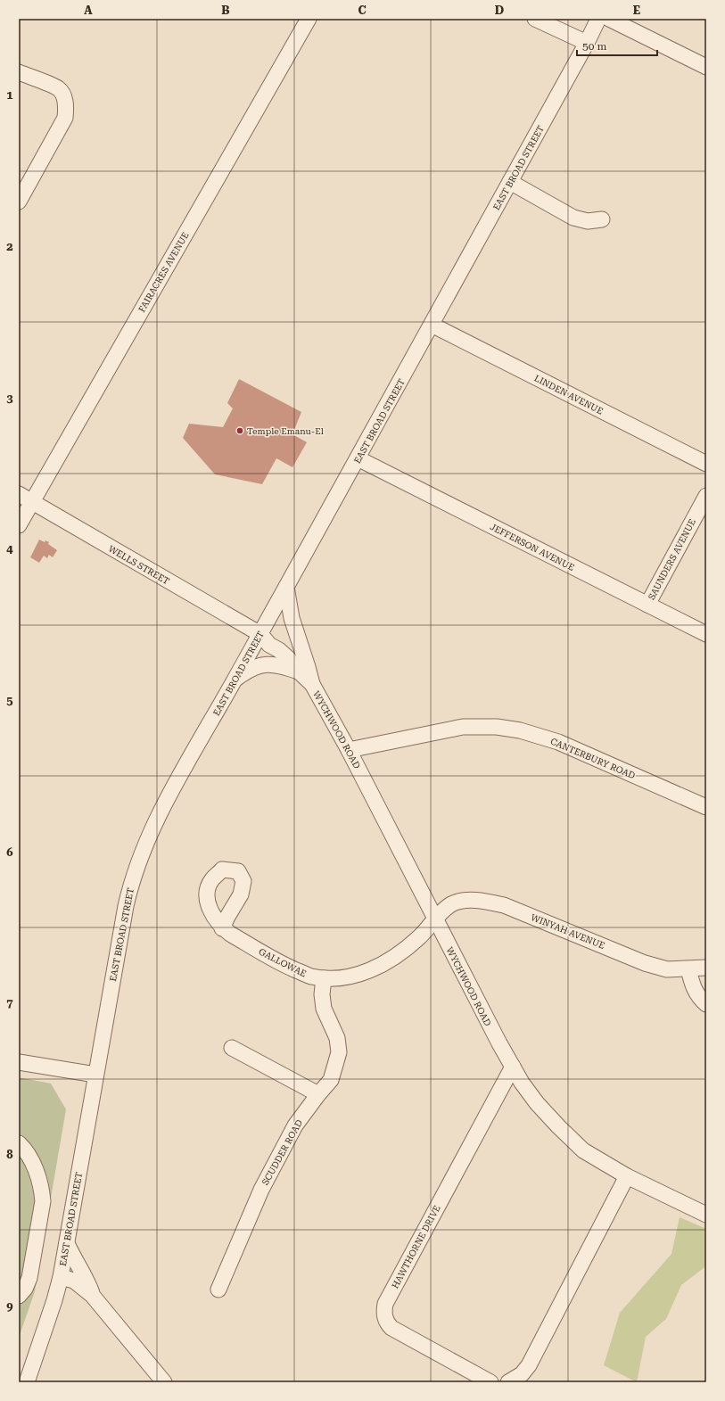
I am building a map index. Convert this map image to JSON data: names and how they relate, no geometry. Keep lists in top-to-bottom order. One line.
{"streets":{"street":["EAST BROAD STREET","FAIRACRES AVENUE","LINDEN AVENUE","JEFFERSON AVENUE","SAUNDERS AVENUE","WELLS STREET","WYCHWOOD ROAD","CANTERBURY ROAD","WINYAH AVENUE","GALLOWAE","SCUDDER ROAD","HAWTHORNE DRIVE"]},"crossings":[["EAST BROAD STREET","LINDEN AVENUE"],["EAST BROAD STREET","JEFFERSON AVENUE"],["EAST BROAD STREET","WELLS STREET"],["EAST BROAD STREET","WYCHWOOD ROAD"],["FAIRACRES AVENUE","WELLS STREET"],["JEFFERSON AVENUE","SAUNDERS AVENUE"],["WELLS STREET","WYCHWOOD ROAD"],["WYCHWOOD ROAD","CANTERBURY ROAD"],["WYCHWOOD ROAD","WINYAH AVENUE"],["WYCHWOOD ROAD","GALLOWAE"],["WYCHWOOD ROAD","HAWTHORNE DRIVE"],["WINYAH AVENUE","GALLOWAE"],["GALLOWAE","SCUDDER ROAD"]],"places":["Temple Emanu-El"],"scale_bar":"50 m","grid":{"columns":["A","B","C","D","E"],"rows":["1","2","3","4","5","6","7","8","9"]}}
